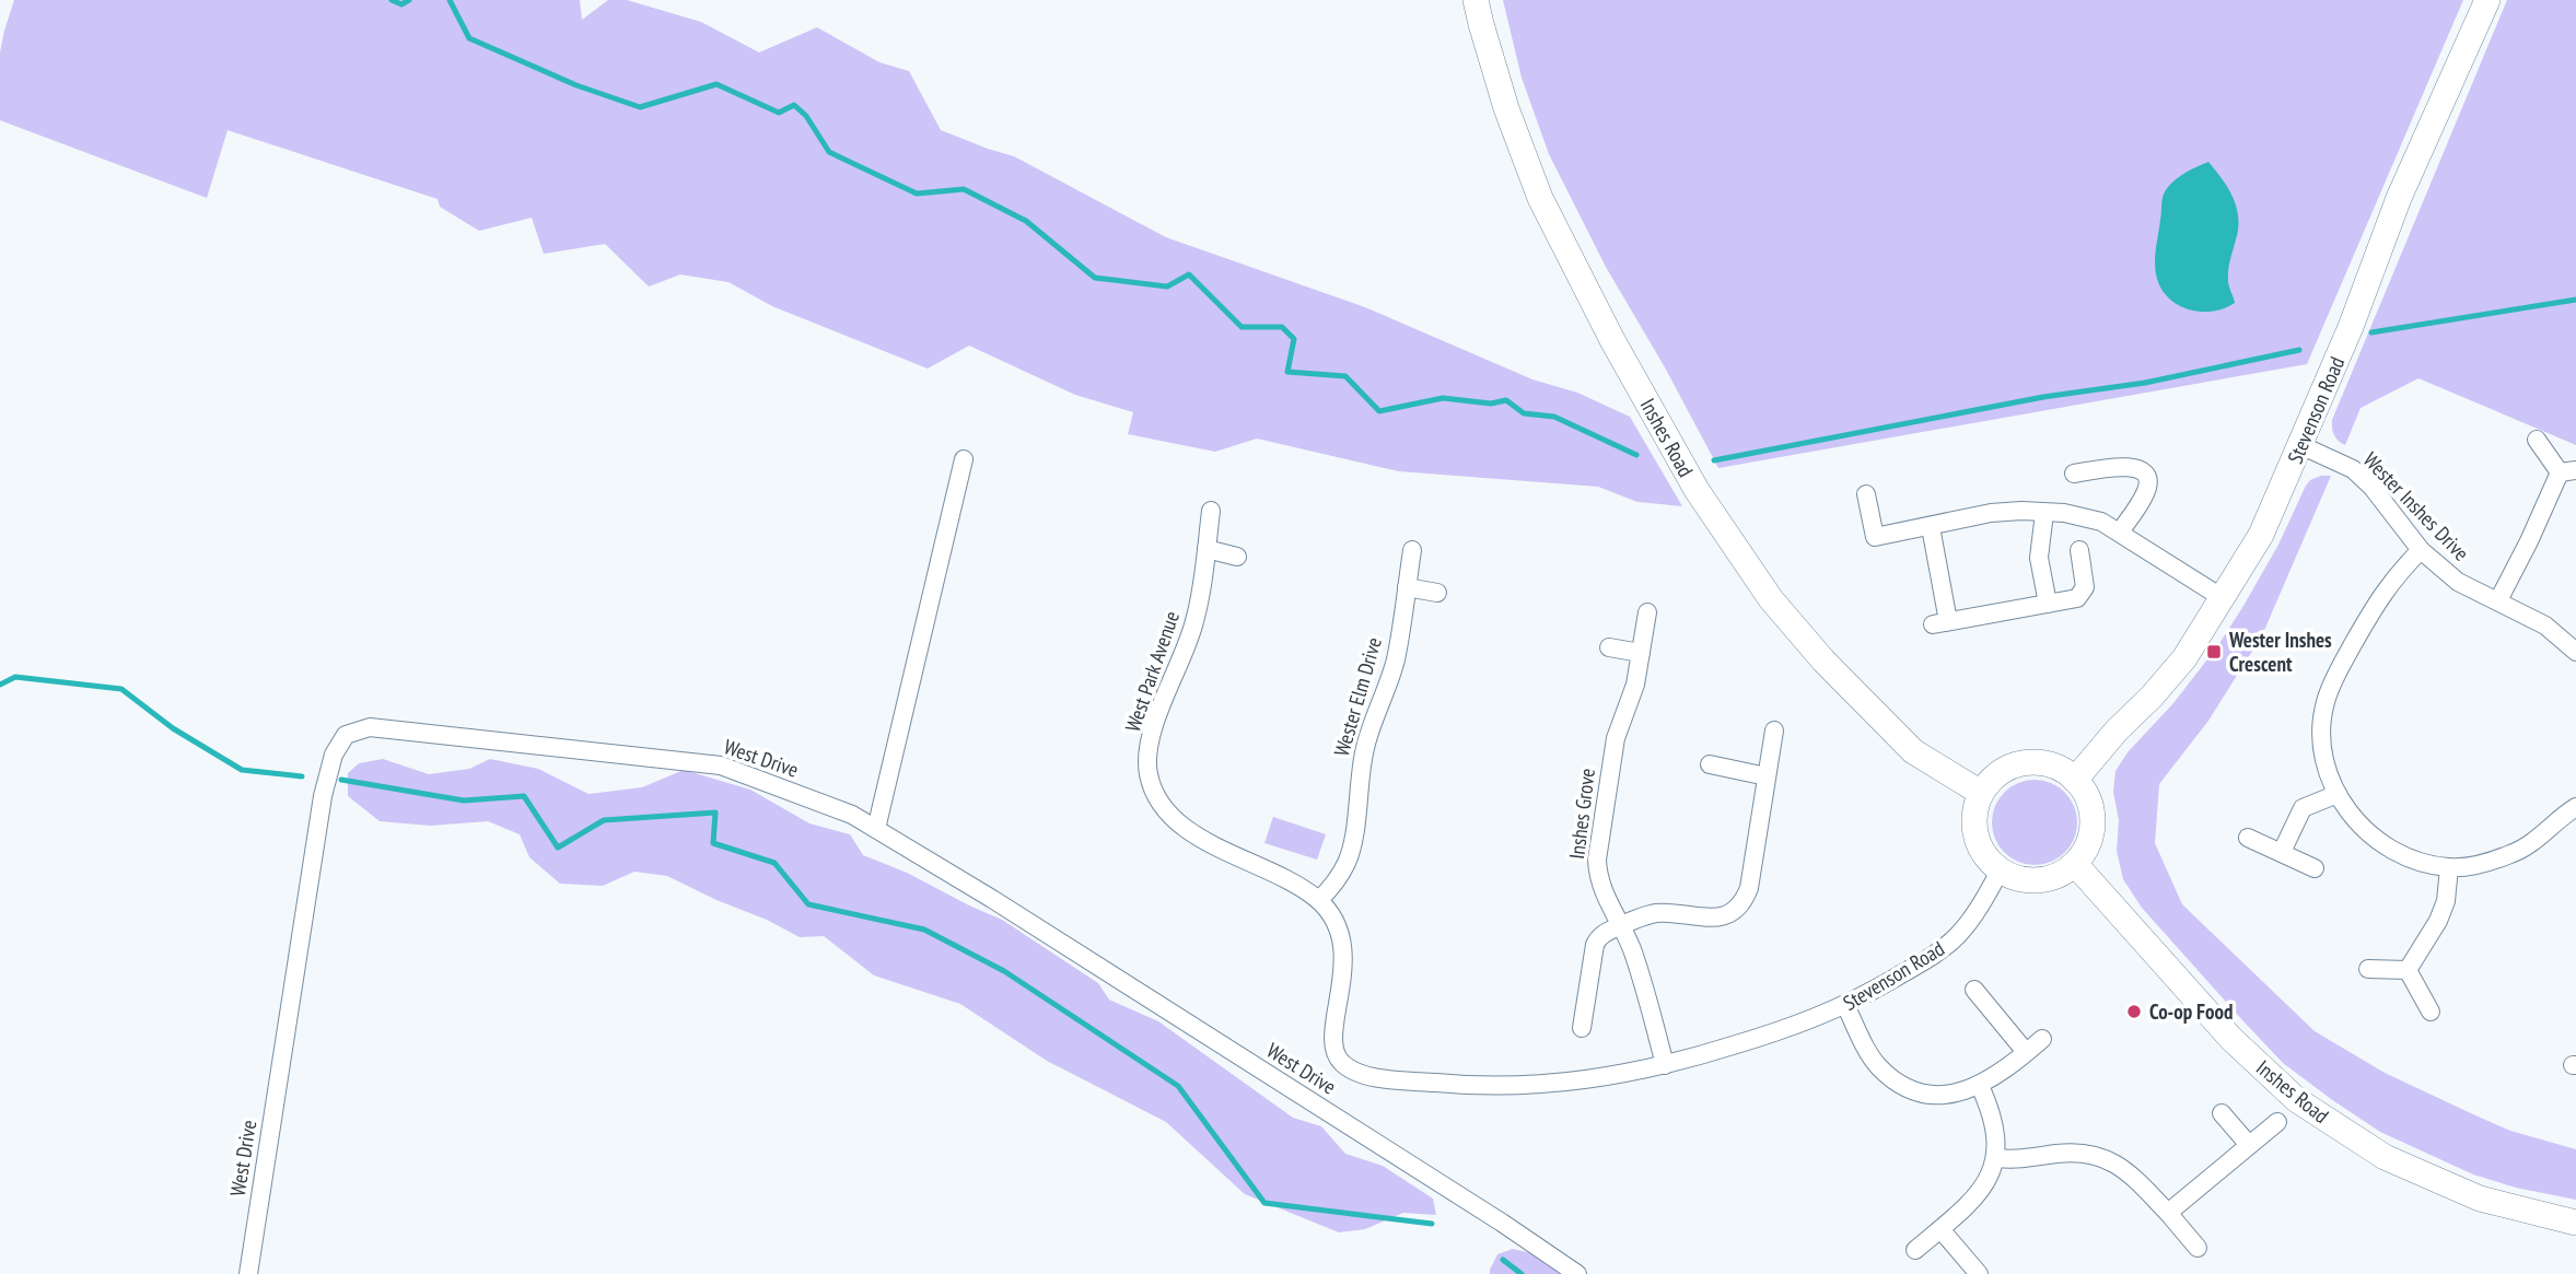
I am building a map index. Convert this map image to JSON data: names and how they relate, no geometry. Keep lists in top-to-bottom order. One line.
{"streets":{"street":["Stevenson Road","Inshes Road","Wester Inshes Drive","West Park Avenue","Wester Elm Drive","West Drive","Inshes Grove"]},"crossings":[["Stevenson Road","Inshes Road"],["Stevenson Road","Wester Inshes Drive"],["Stevenson Road","West Park Avenue"],["Stevenson Road","Wester Elm Drive"],["Stevenson Road","Inshes Grove"],["West Park Avenue","Wester Elm Drive"]],"places":{"transit":["Wester Inshes Crescent"],"other":["Co-op Food"]}}
